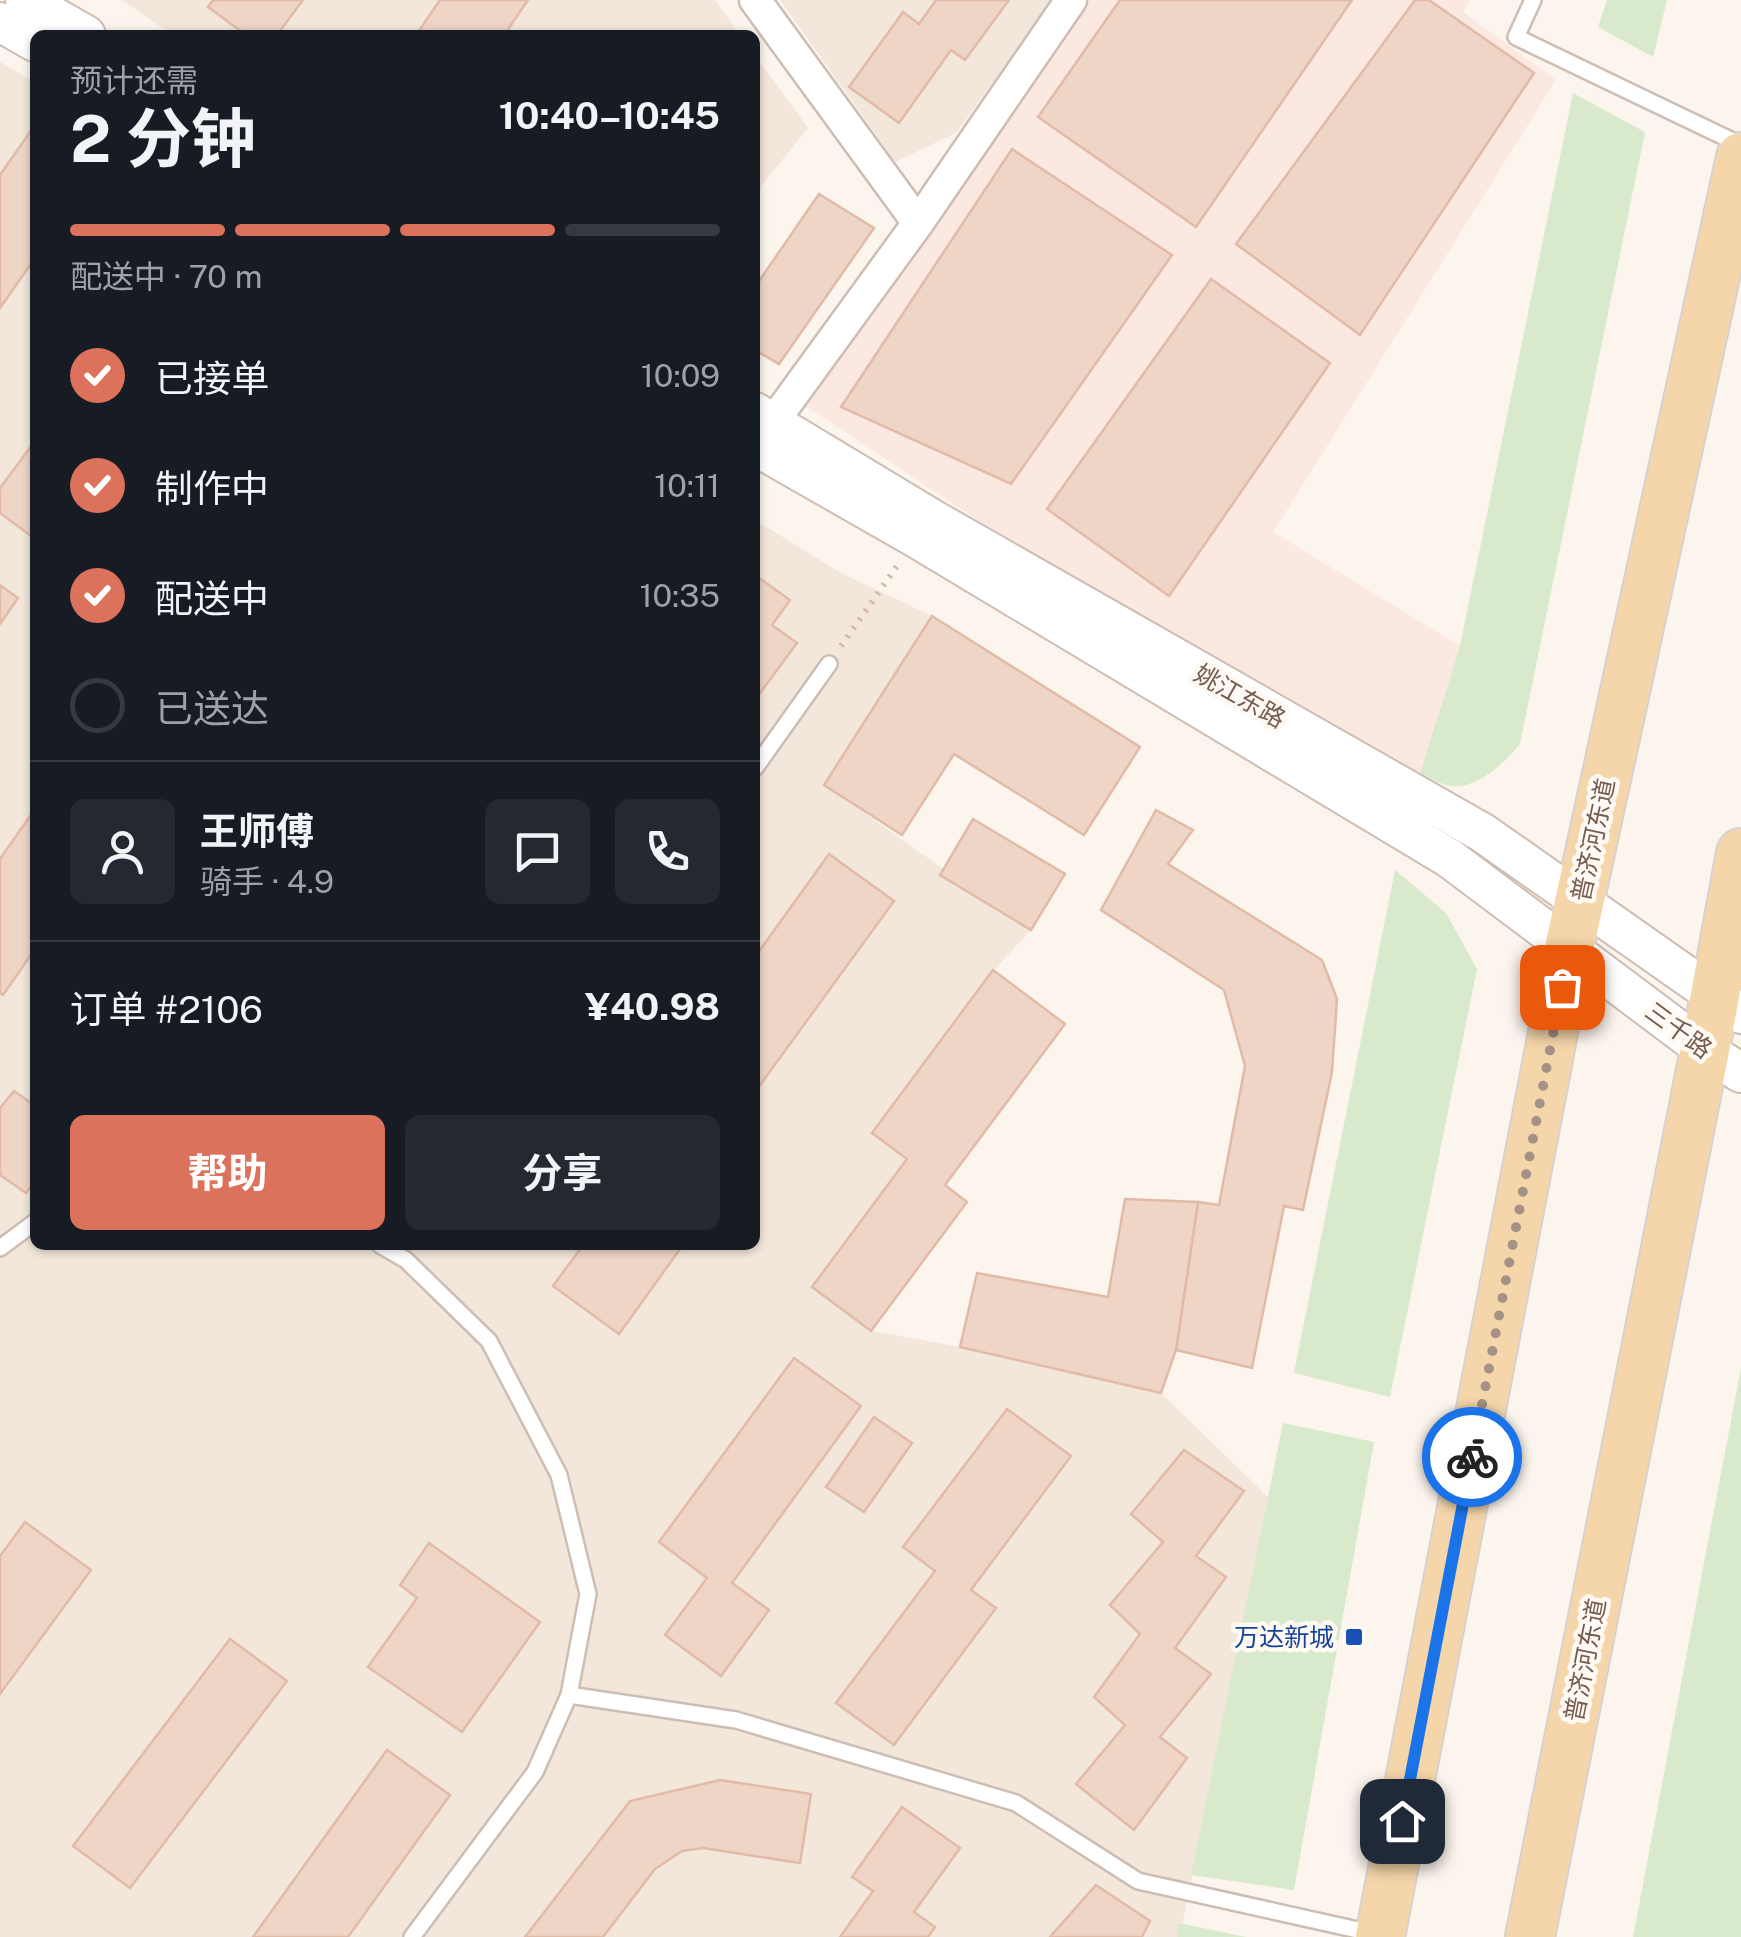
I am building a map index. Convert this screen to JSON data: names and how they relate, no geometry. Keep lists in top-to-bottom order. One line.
{"streets":{"main road":["普济河东道"],"street":["姚江东路","三千路"]},"crossings":[["姚江东路","普济河东道"],["姚江东路","三千路"],["普济河东道","三千路"]],"places":{"transit":["万达新城"]},"page":{"heading":["2 分钟","预计还需","10:40–10:45"],"panel":["王师傅","骑手 · 4.9","订单 #2106","¥40.98"],"bar":"配送中 · 70 m","list":[["已接单","10:09"],["制作中","10:11"],["配送中","10:35"],"已送达"],"buttons":["帮助","分享"]}}
